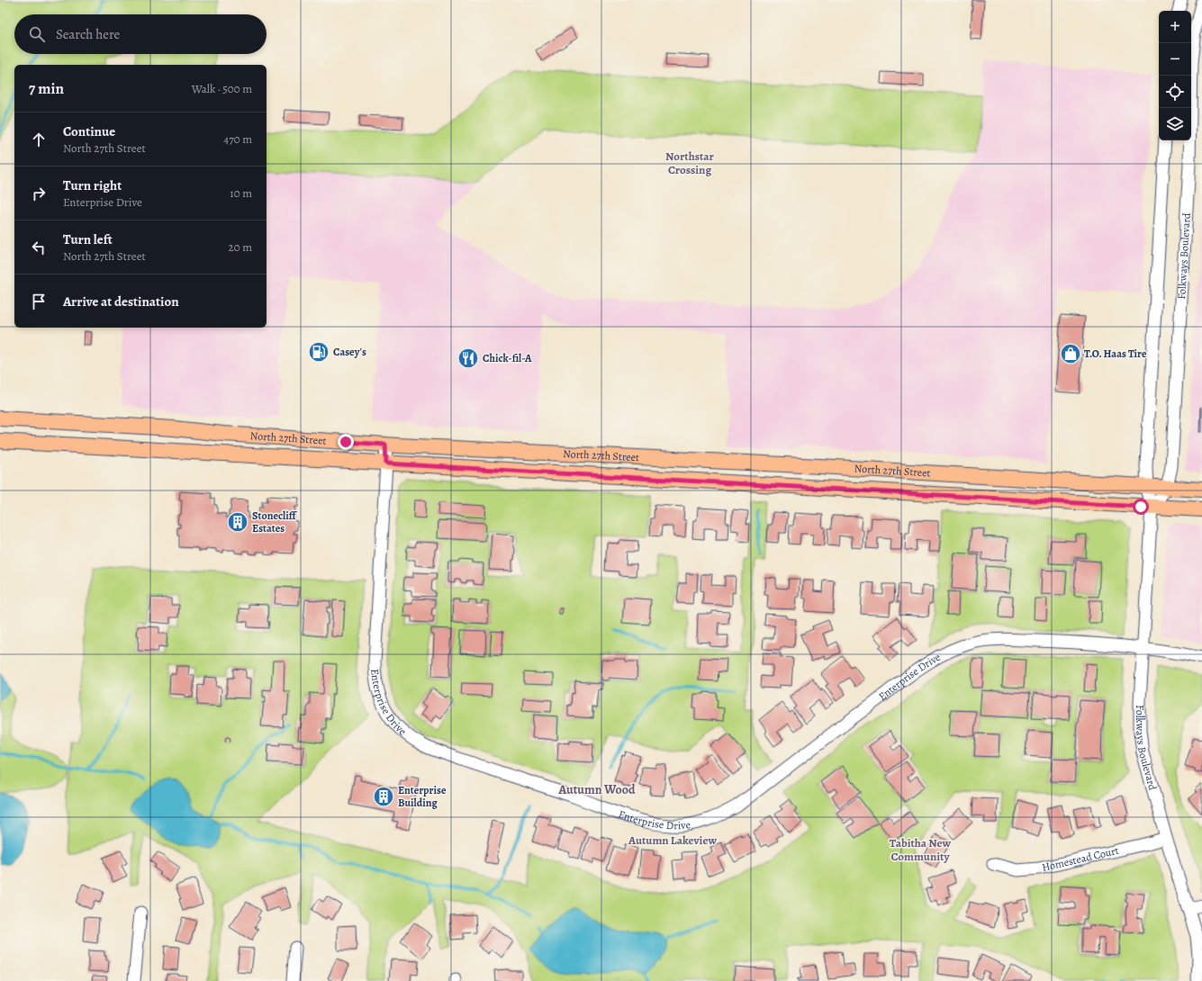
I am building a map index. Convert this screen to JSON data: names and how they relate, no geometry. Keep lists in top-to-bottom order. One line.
{"streets":{"main road":["North 27th Street"],"street":["Folkways Boulevard","Enterprise Drive","Homestead Court"]},"crossings":[["Folkways Boulevard","North 27th Street"],["Folkways Boulevard","Enterprise Drive"],["Folkways Boulevard","Homestead Court"],["North 27th Street","Enterprise Drive"]],"districts":["Northstar Crossing","Autumn Wood","Autumn Lakeview","Tabitha New Community"],"places":{"fuel station":["Casey's"],"shop":["T.O. Haas Tire"],"restaurant":["Chick-fil-A"],"building":["Stonecliff Estates","Enterprise Building"]},"page":{"map_buttons":["+","−"],"search":"Search here","heading":["7 min","Walk · 500 m"],"list":[["Continue","North 27th Street","470 m"],["Turn right","Enterprise Drive","10 m"],["Turn left","North 27th Street","20 m"],"Arrive at destination"]}}
